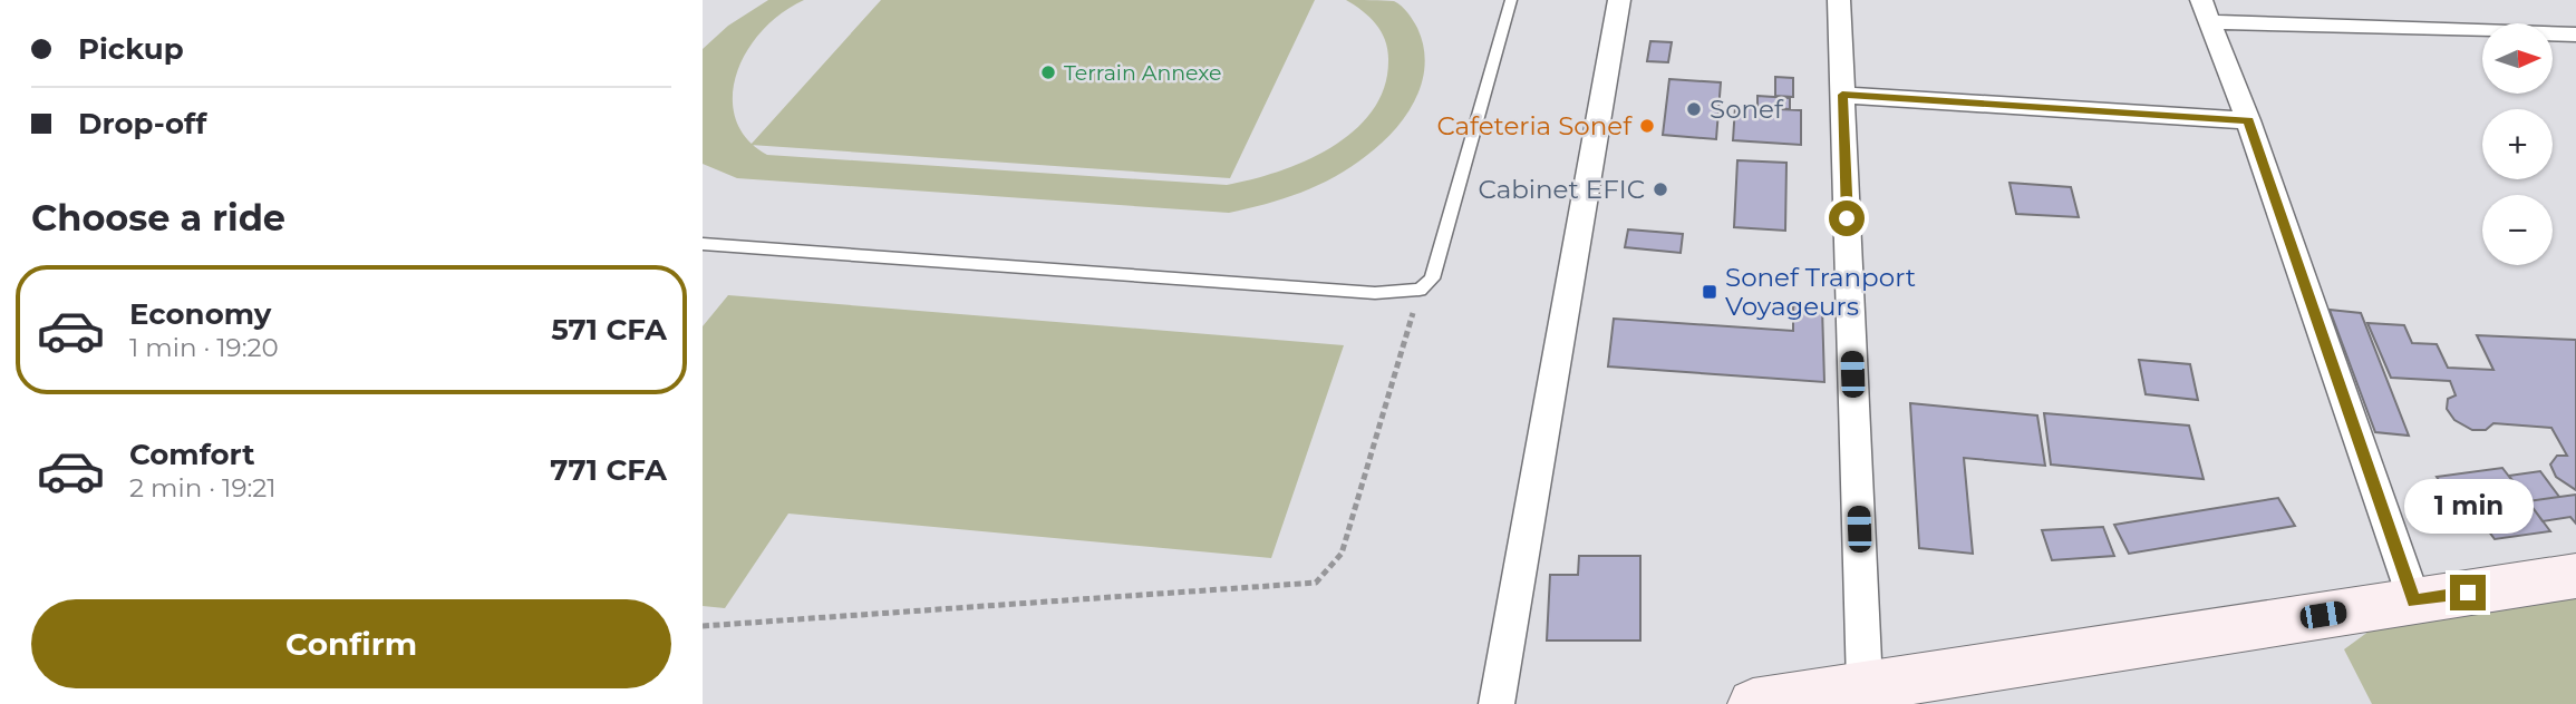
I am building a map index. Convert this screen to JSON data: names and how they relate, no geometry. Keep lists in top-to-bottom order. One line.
{"places":{"other":["Terrain Annexe","Sonef","Cafeteria Sonef","Cabinet EFIC"],"transit":["Sonef Tranport Voyageurs"]},"north":"right","page":{"banner":["Pickup","Drop-off"],"map_buttons":["+","−"],"heading":"Choose a ride","list":[{"name":"Economy","note":"1 min · 19:20","value":"571 CFA"},{"name":"Comfort","note":"2 min · 19:21","value":"771 CFA"}],"bubble":"1 min","buttons":"Confirm"}}
